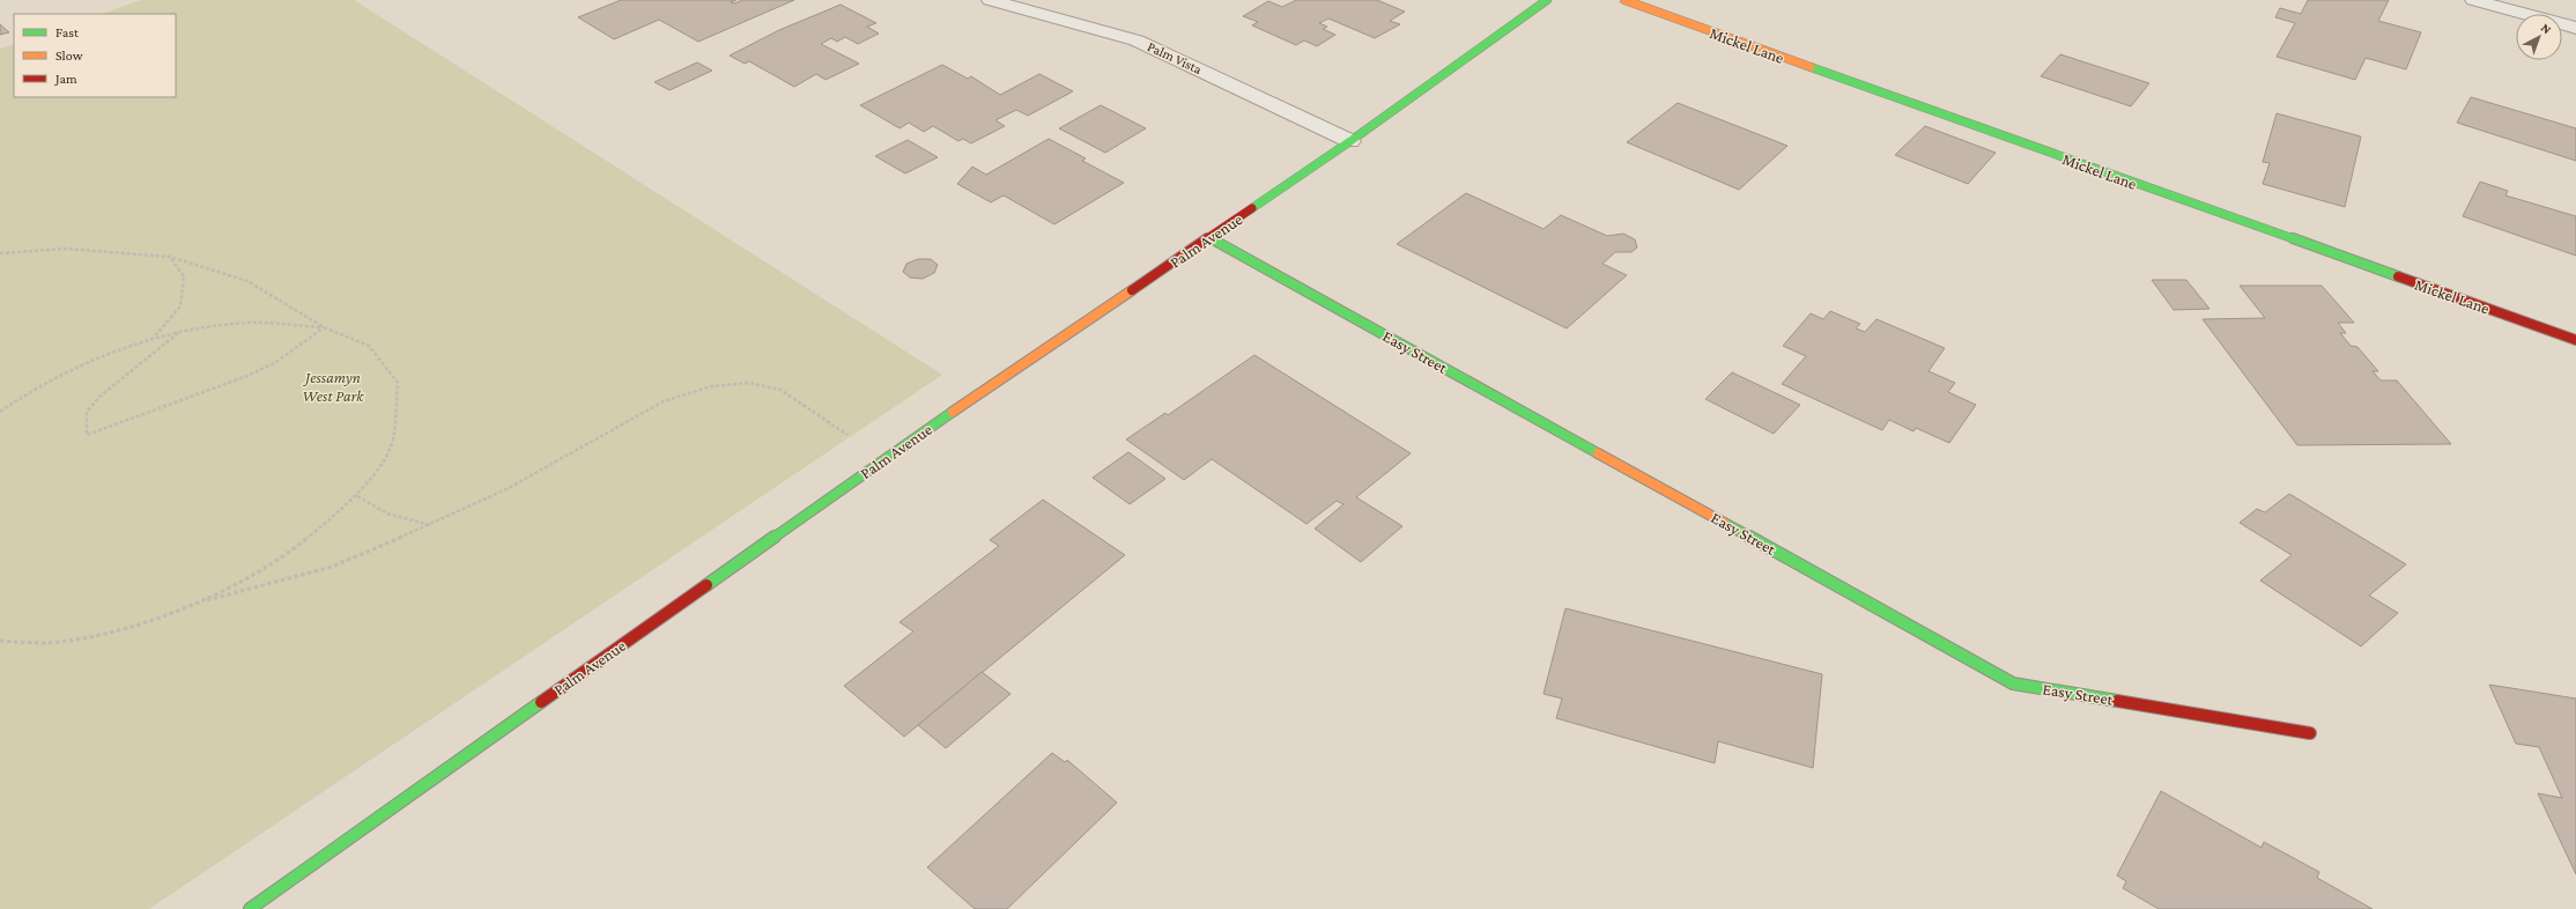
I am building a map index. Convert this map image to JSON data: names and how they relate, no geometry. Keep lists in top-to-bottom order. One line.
{"streets":{"street":["Mickel Lane","Palm Vista","Palm Avenue","Easy Street"]},"crossings":[["Palm Vista","Palm Avenue"],["Palm Avenue","Easy Street"]],"parks":["Jessamyn West Park"],"legend":["Fast","Slow","Jam"],"north":"top right"}
